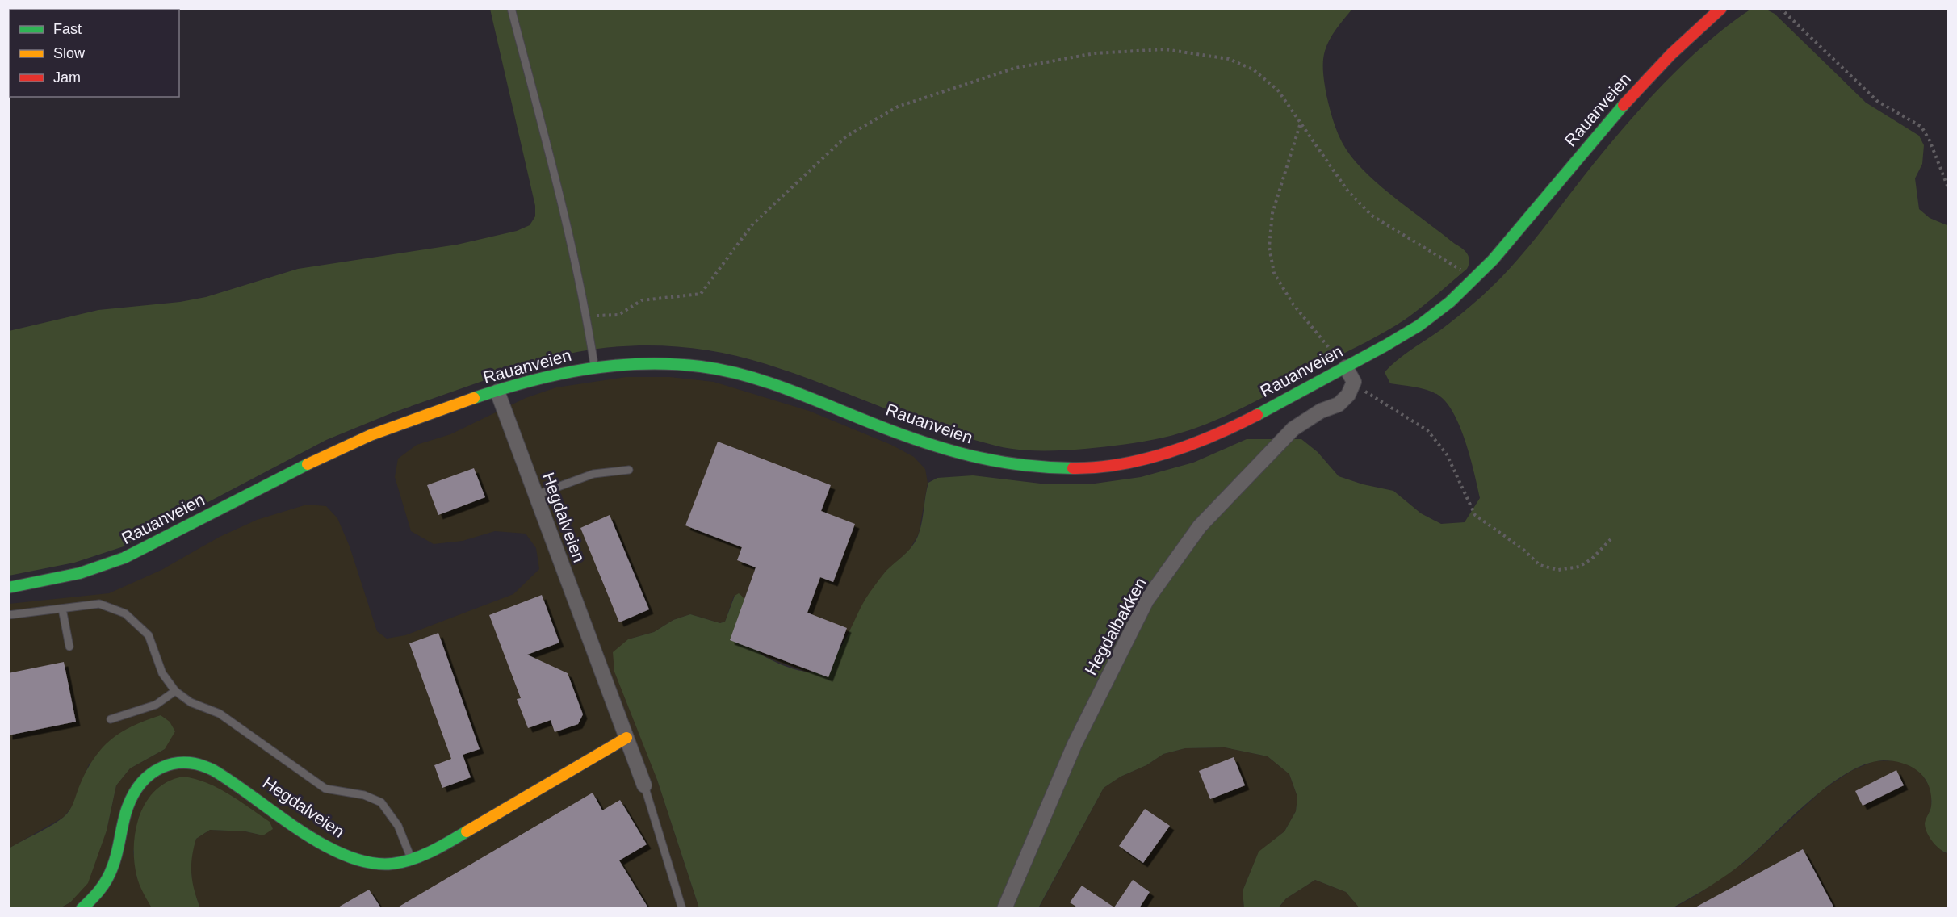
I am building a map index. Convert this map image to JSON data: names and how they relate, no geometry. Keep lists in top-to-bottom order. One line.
{"streets":{"main road":["Rauanveien","Hegdalveien"],"street":["Hegdalbakken"]},"crossings":[["Rauanveien","Hegdalveien"]],"legend":["Fast","Slow","Jam"]}
